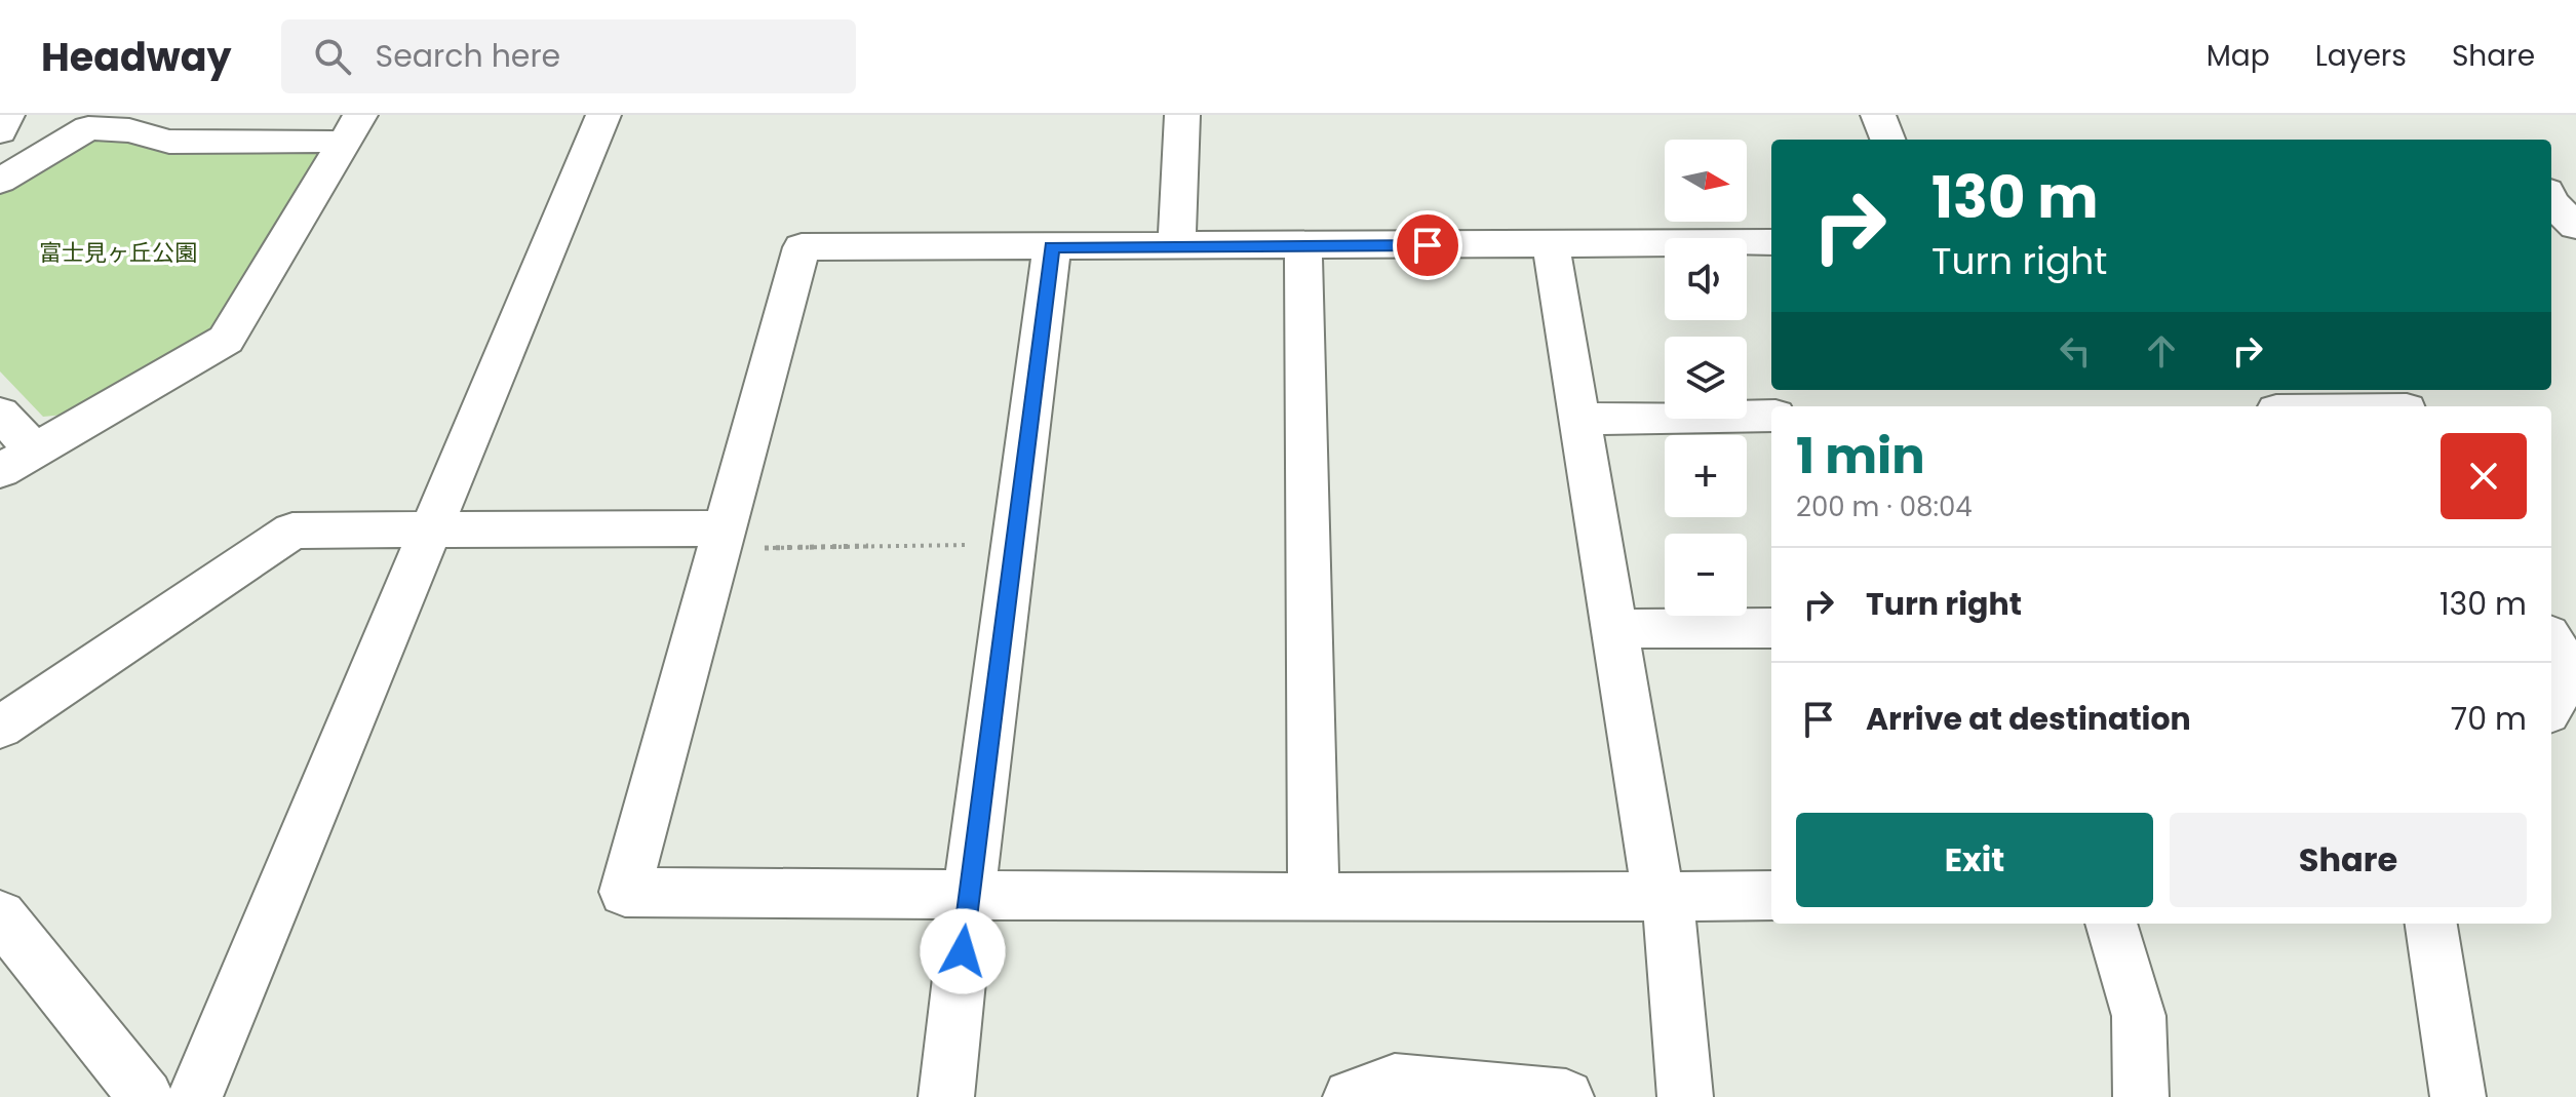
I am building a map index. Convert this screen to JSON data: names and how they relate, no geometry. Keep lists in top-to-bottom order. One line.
{"parks":["富士見ヶ丘公園"],"north":"right","page":{"header":"Headway","search":"Search here","nav":["Map","Layers","Share"],"map_buttons":["+","−"],"turn":["130 m","Turn right"],"heading":["1 min","200 m · 08:04"],"list":[{"name":"Turn right","value":"130 m"},{"name":"Arrive at destination","value":"70 m"}],"buttons":["Exit","Share"]}}
